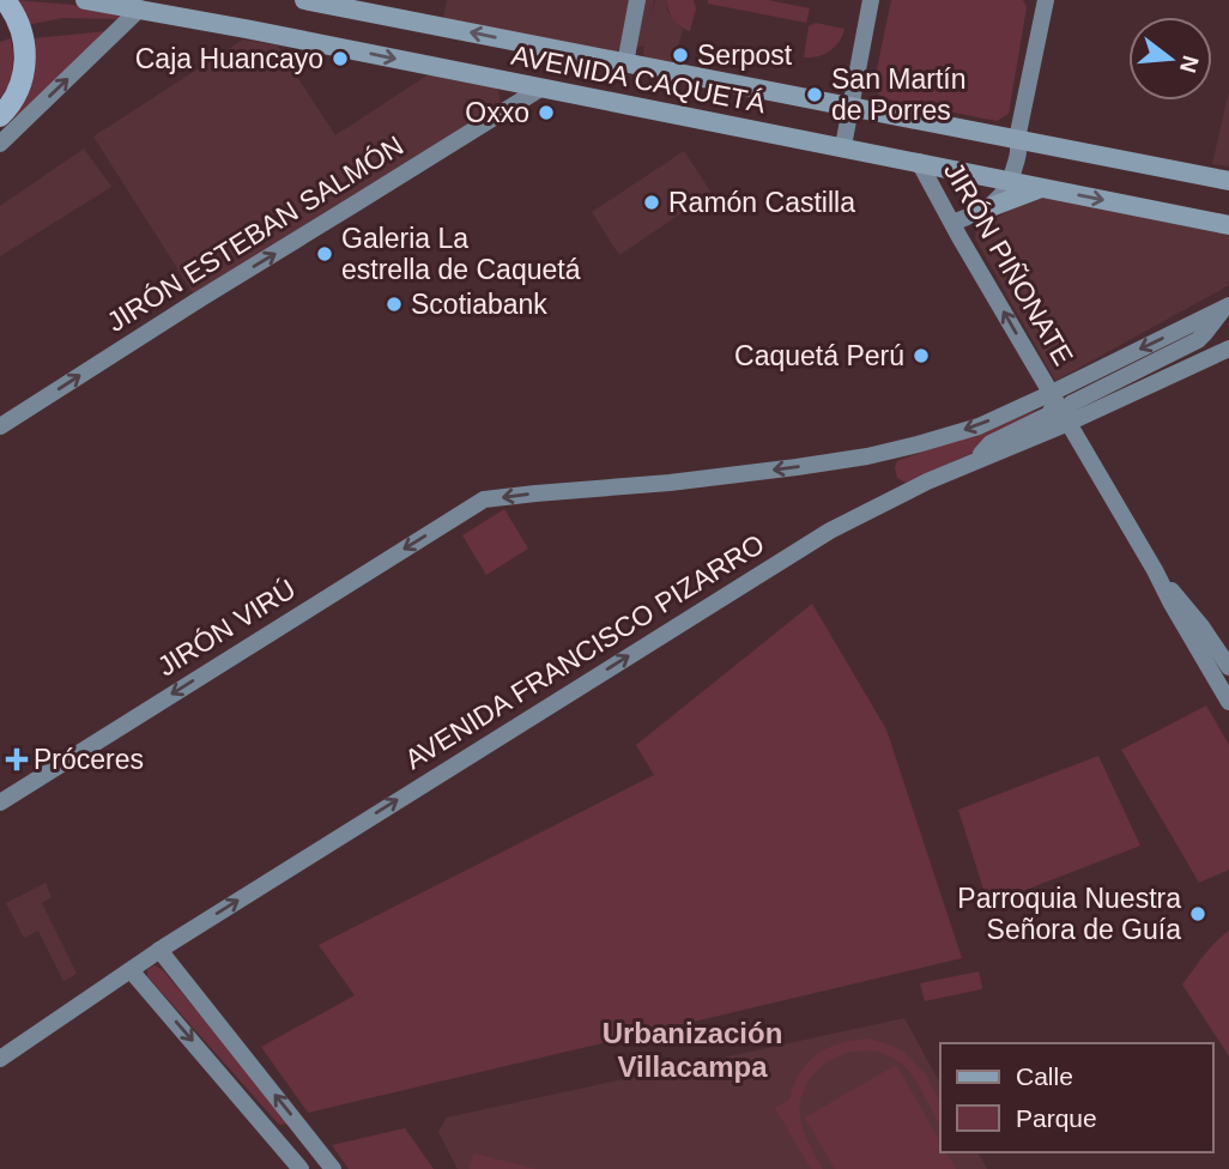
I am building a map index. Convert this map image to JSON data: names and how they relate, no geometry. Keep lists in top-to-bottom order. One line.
{"streets":{"main road":["AVENIDA CAQUETÁ","JIRÓN ESTEBAN SALMÓN","JIRÓN PIÑONATE","JIRÓN VIRÚ","AVENIDA FRANCISCO PIZARRO"]},"crossings":[["AVENIDA CAQUETÁ","JIRÓN ESTEBAN SALMÓN"],["AVENIDA CAQUETÁ","JIRÓN PIÑONATE"],["JIRÓN PIÑONATE","JIRÓN VIRÚ"],["JIRÓN PIÑONATE","AVENIDA FRANCISCO PIZARRO"]],"one_way":["JIRÓN ESTEBAN SALMÓN","JIRÓN PIÑONATE","JIRÓN VIRÚ","AVENIDA FRANCISCO PIZARRO"],"districts":["Urbanización Villacampa"],"places":{"other":["Serpost","Caja Huancayo","San Martín de Porres","Oxxo","Ramón Castilla","Galeria La estrella de Caquetá","Scotiabank","Caquetá Perú","Parroquia Nuestra Señora de Guía"],"health":["Próceres"]},"legend":["Calle","Parque"],"north":"right"}
